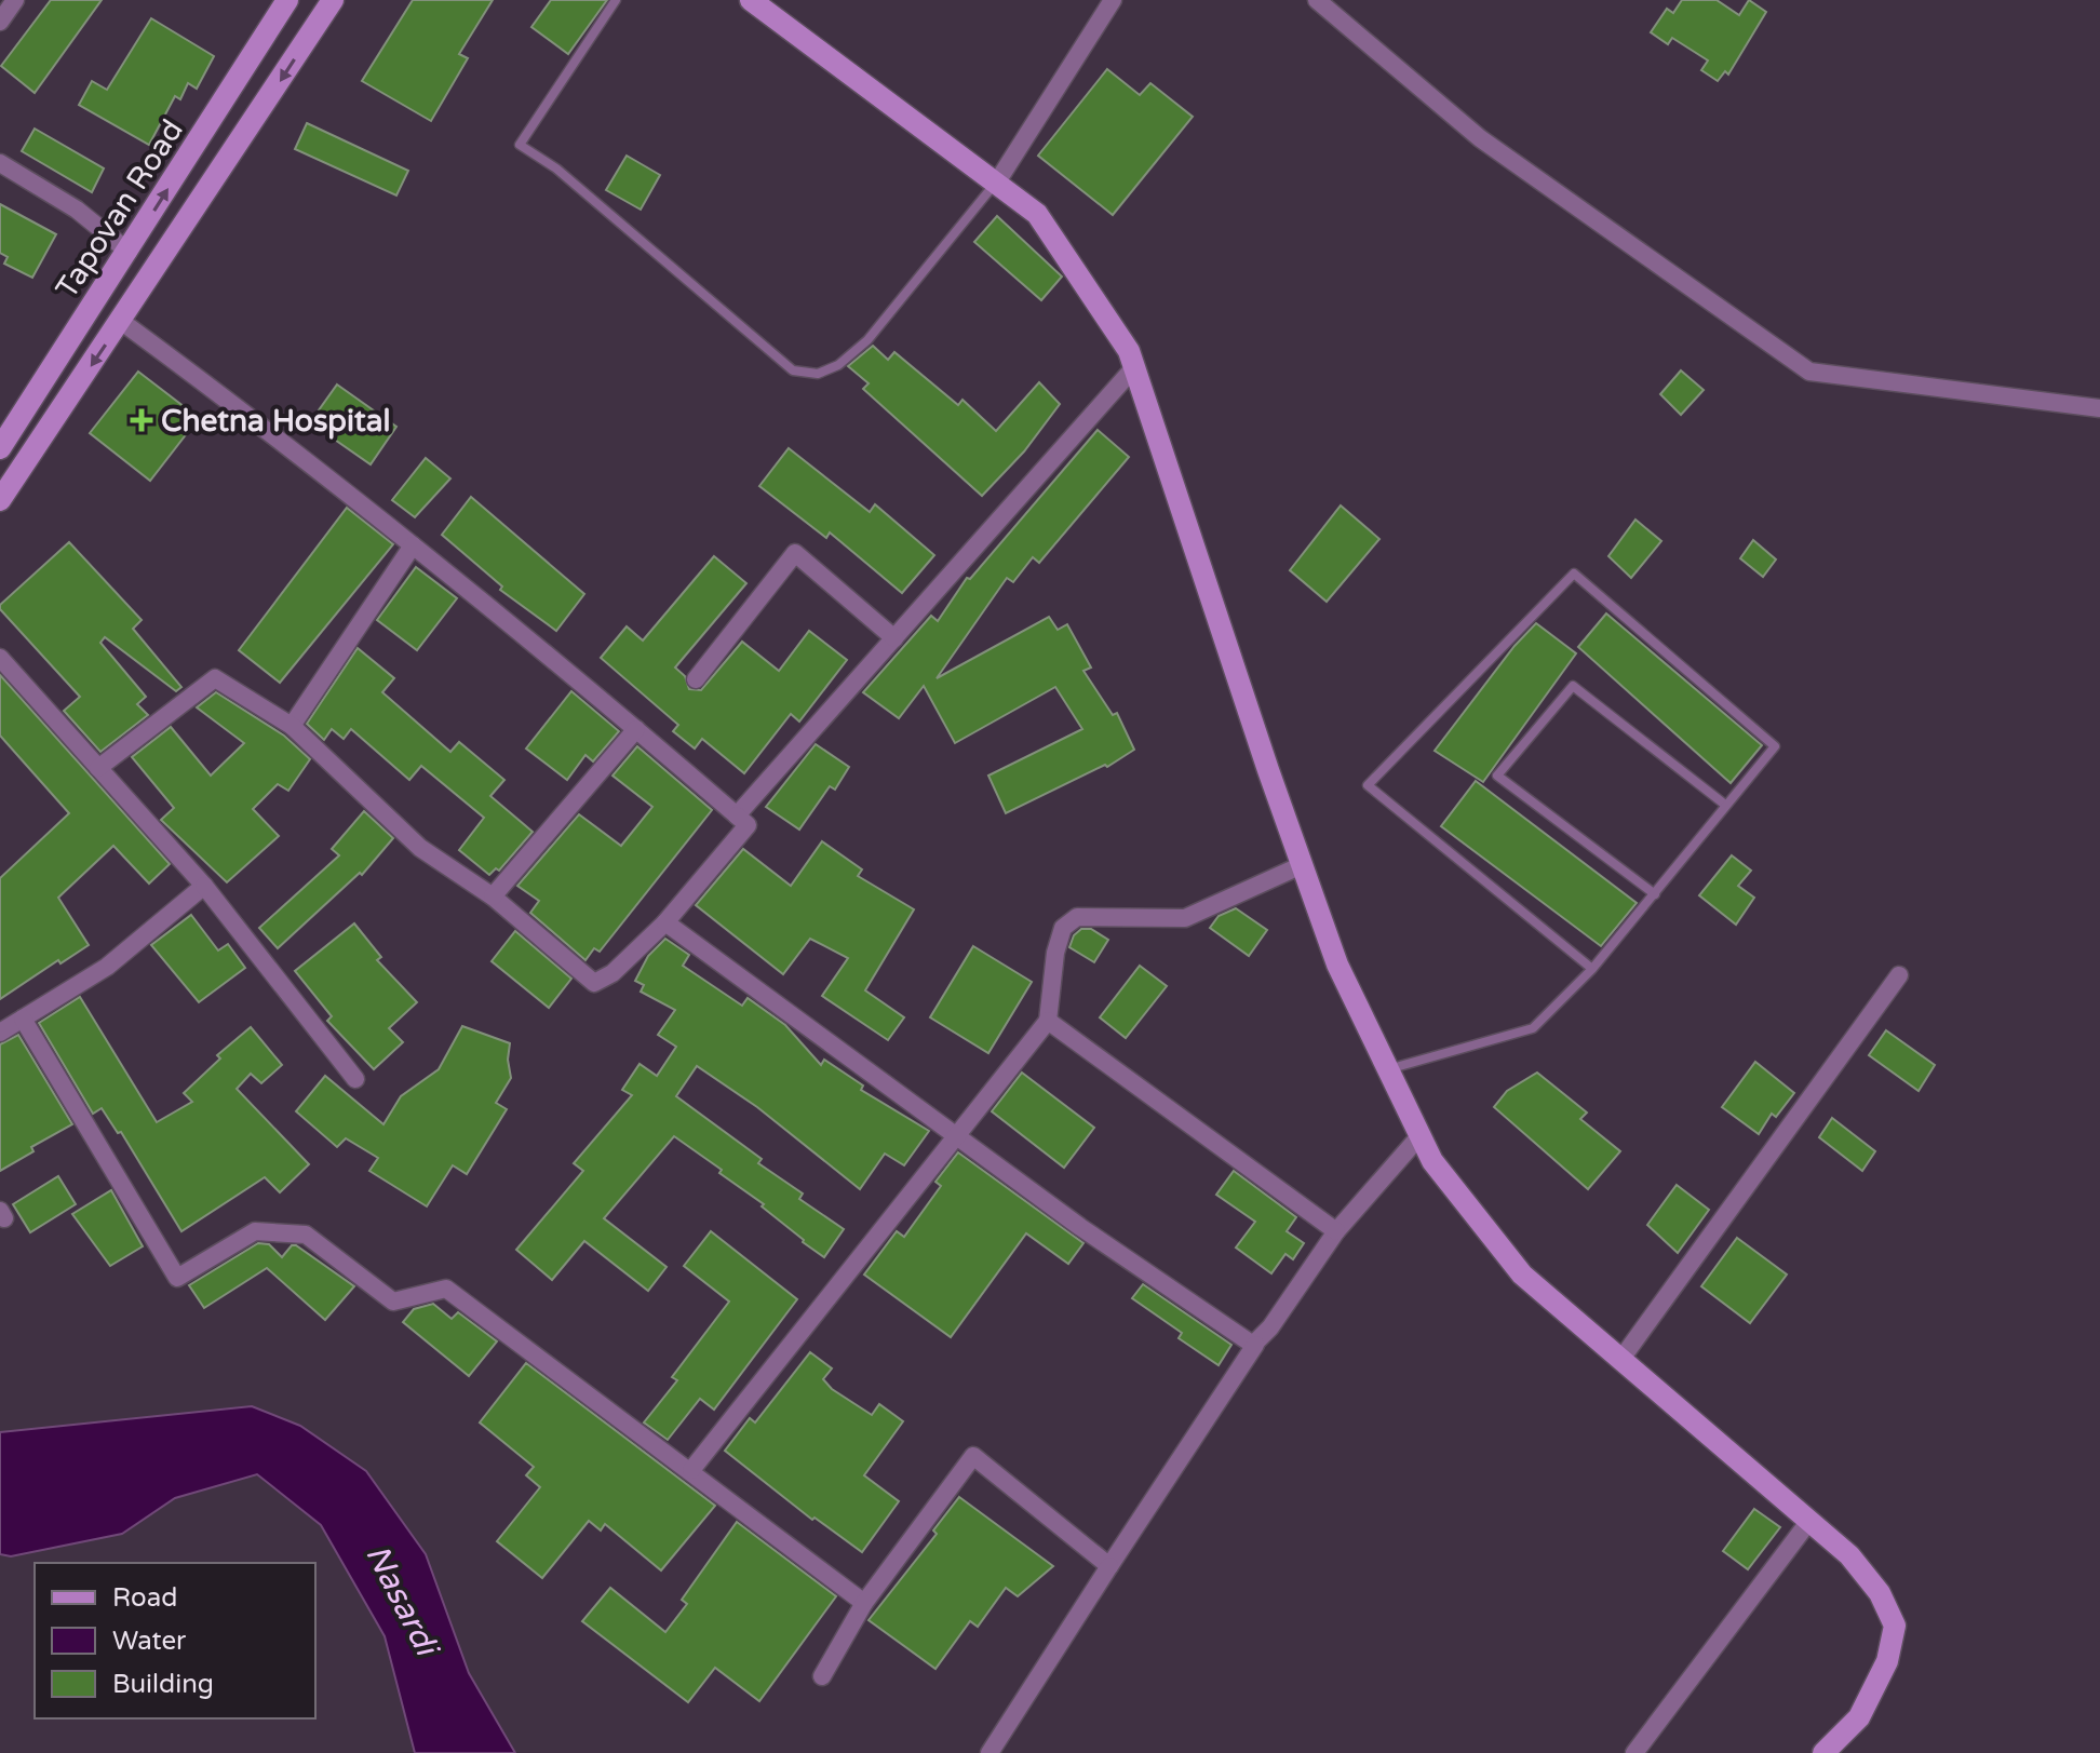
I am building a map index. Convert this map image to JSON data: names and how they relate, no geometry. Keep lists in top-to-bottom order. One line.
{"streets":{"street":["Tapovan Road"]},"water":["Nasardi"],"places":{"health":["Chetna Hospital"]},"legend":["Road","Water","Building"]}
